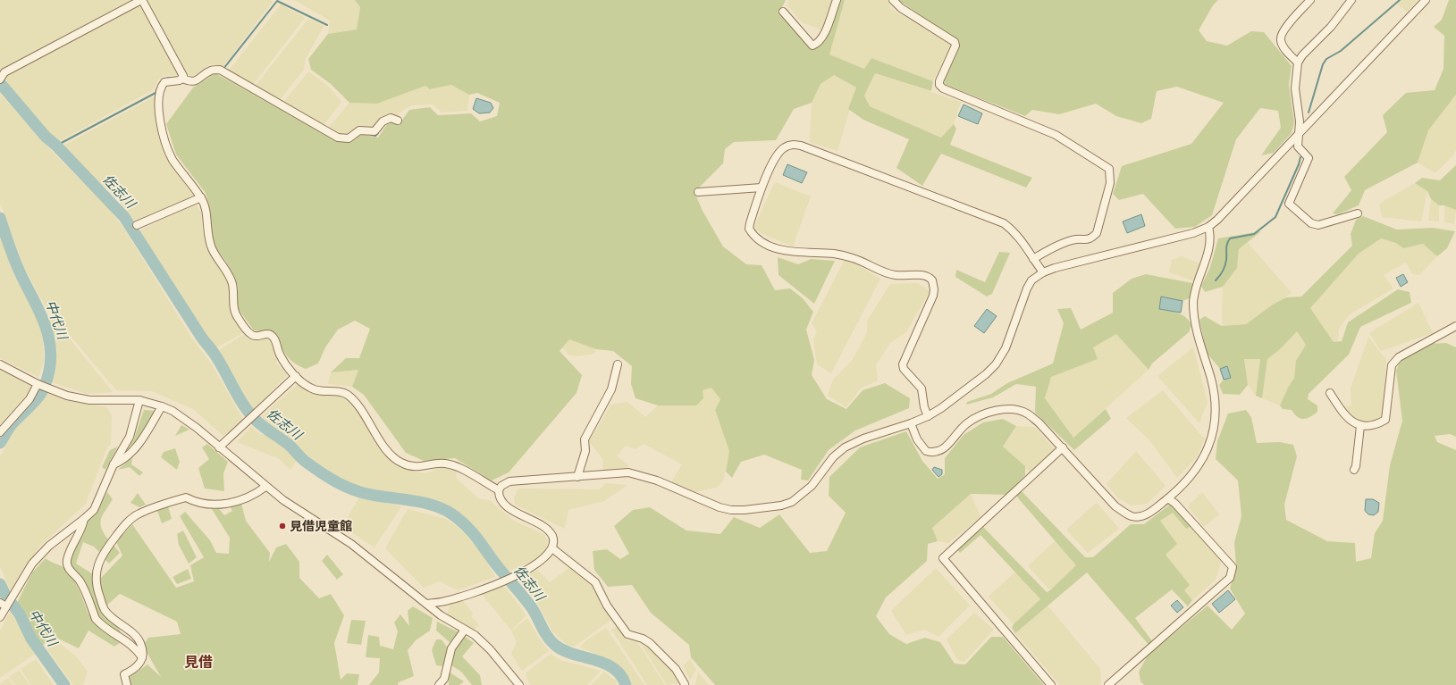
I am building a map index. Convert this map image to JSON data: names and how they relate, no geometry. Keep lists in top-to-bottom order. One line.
{"districts":["見借"],"water":["佐志川","中代川"],"places":["見借児童館"]}
